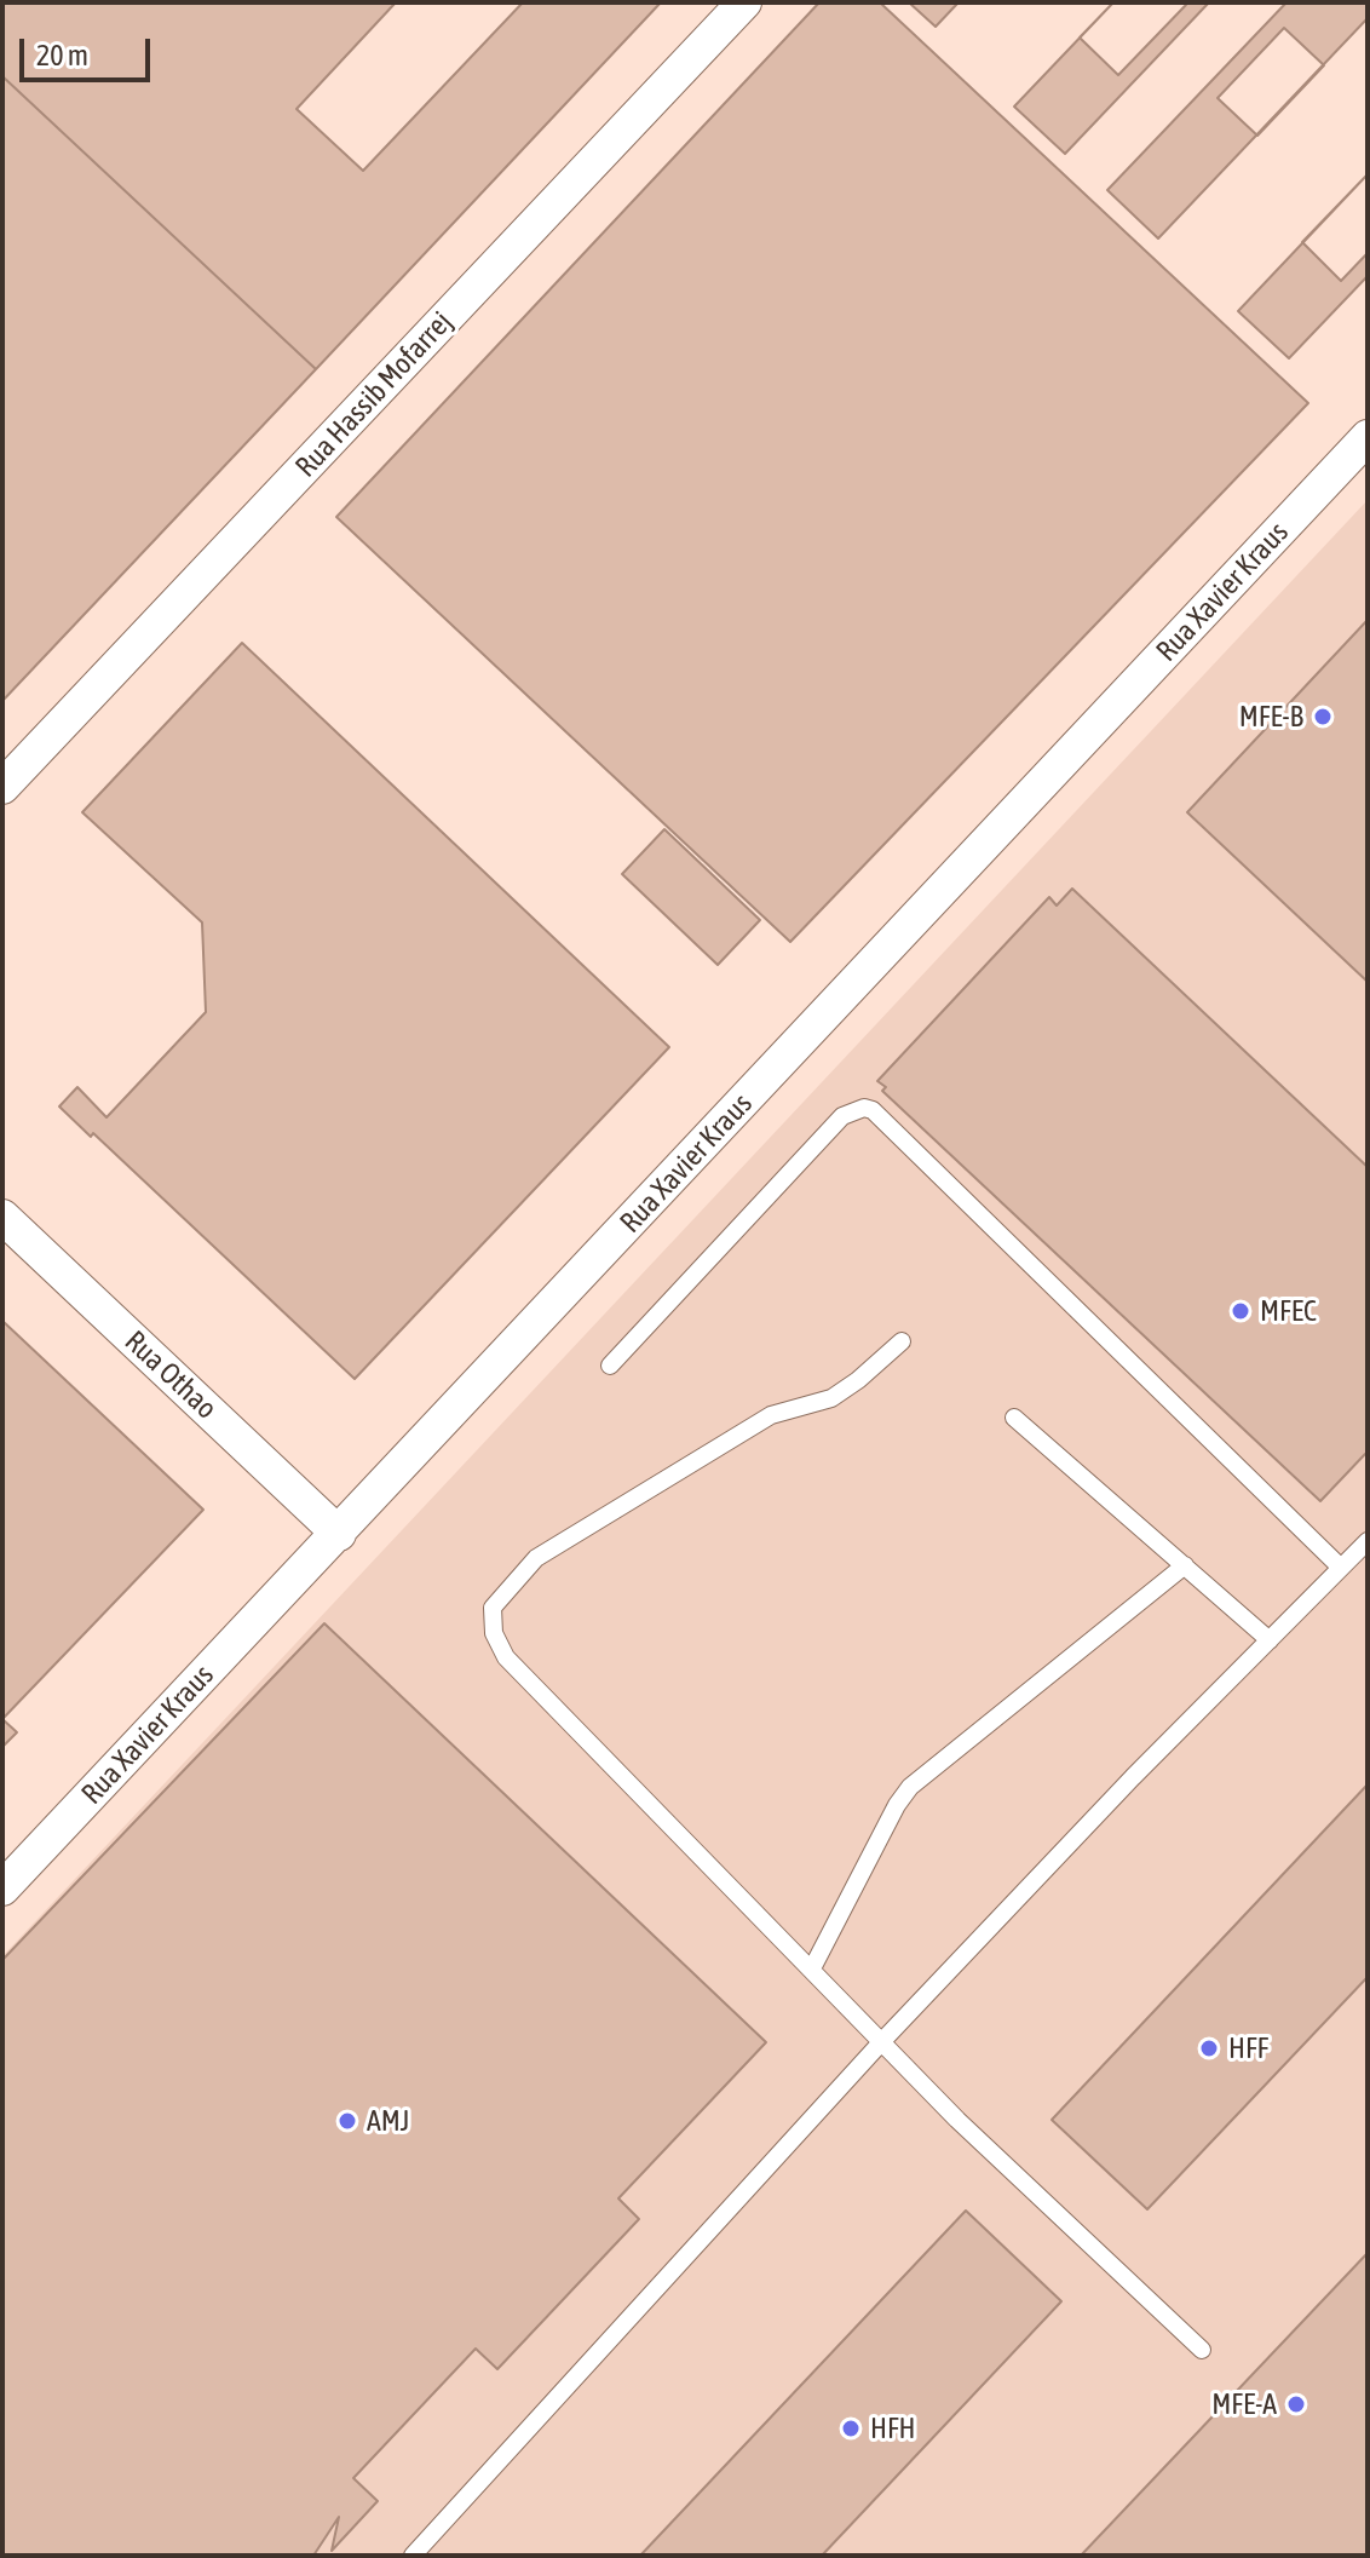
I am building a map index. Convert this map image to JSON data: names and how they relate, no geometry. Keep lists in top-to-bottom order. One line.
{"streets":{"street":["Rua Hassib Mofarrej","Rua Xavier Kraus","Rua Othao"]},"crossings":[["Rua Xavier Kraus","Rua Othao"]],"places":["MFE-B","MFEC","HFF","AMJ","MFE-A","HFH"],"scale_bar":"20 m"}
